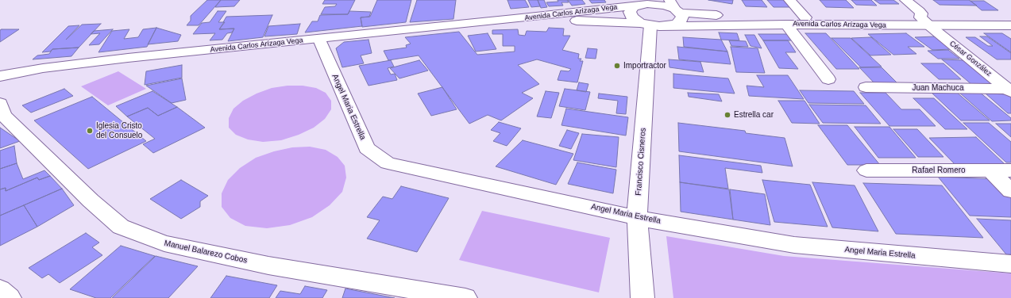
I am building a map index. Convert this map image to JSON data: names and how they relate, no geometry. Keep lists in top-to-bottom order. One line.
{"streets":{"street":["Avenida Carlos Arízaga Vega","César González","Juan Machuca","Angel Maria Estrella","Francisco Cisneros","Rafael Romero","Manuel Balarezo Cobos"]},"crossings":[["Avenida Carlos Arízaga Vega","César González"],["Avenida Carlos Arízaga Vega","Angel Maria Estrella"],["Avenida Carlos Arízaga Vega","Francisco Cisneros"],["César González","Juan Machuca"],["Angel Maria Estrella","Francisco Cisneros"]],"places":["Importractor","Estrella car","Iglesia Cristo del Consuelo"]}
